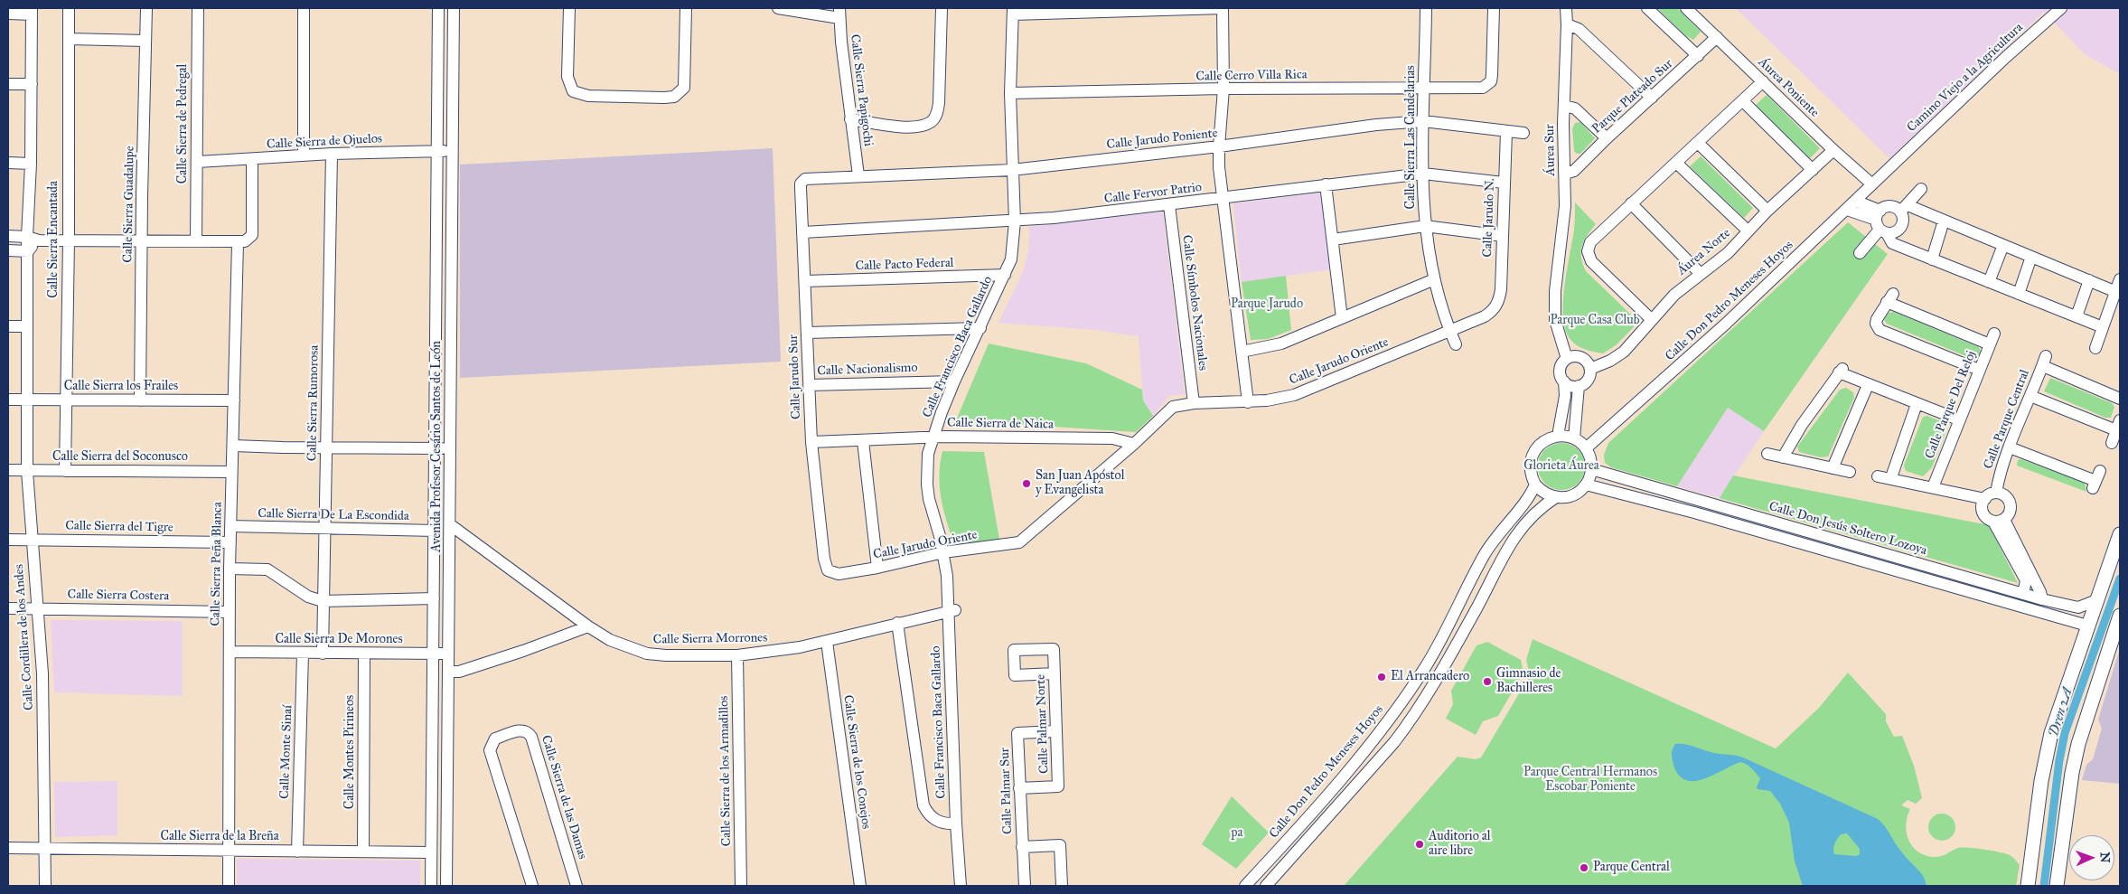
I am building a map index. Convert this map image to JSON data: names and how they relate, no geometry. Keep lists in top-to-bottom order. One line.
{"streets":{"street":["Calle Cerro Villa Rica","Camino Viejo a la Agricultura","Áurea Poniente","Calle Sierra Papigochi","Parque Plateado Sur","Calle Sierra de Pedregal","Calle Sierra Las Candelarias","Calle Jarudo Poniente","Calle Sierra de Ojuelos","Áurea Sur","Calle Fervor Patrio","Calle Sierra Guadalupe","Calle Jarudo N.","Calle Sierra Encantada","Áurea Norte","Calle Pacto Federal","Calle Don Pedro Meneses Hoyos","Calle Símbolos Nacionales","Calle Francisco Baca Gallardo","Calle Jarudo Oriente","Calle Nacionalismo","Calle Jarudo Sur","Calle Sierra los Frailes","Calle Sierra Rumorosa","Calle Parque Del Reloj","Calle Parque Central","Calle Sierra de Naica","Avenida Profesor Cesário Santos de León","Calle Sierra del Soconusco","Calle Sierra De La Escondida","Calle Sierra del Tigre","Calle Don Jesús Soltero Lozoya","Calle Sierra Peña Blanca","Calle Sierra Costera","Calle Cordillera de los Andes","Calle Sierra Morrones","Calle Sierra De Morones","Calle Palmar Norte","Calle Monte Sinaí","Calle Montes Pirineos","Calle Sierra de los Conejos","Calle Sierra de los Armadillos","Calle Palmar Sur","Calle Sierra de las Damas","Calle Sierra de la Breña"]},"crossings":[["Calle Cerro Villa Rica","Calle Sierra Las Candelarias"],["Calle Cerro Villa Rica","Calle Francisco Baca Gallardo"],["Camino Viejo a la Agricultura","Calle Don Pedro Meneses Hoyos"],["Áurea Poniente","Parque Plateado Sur"],["Áurea Poniente","Áurea Norte"],["Áurea Poniente","Calle Don Pedro Meneses Hoyos"],["Calle Sierra Papigochi","Calle Jarudo Poniente"],["Parque Plateado Sur","Áurea Sur"],["Calle Sierra de Pedregal","Calle Sierra de Ojuelos"],["Calle Sierra Las Candelarias","Calle Jarudo Poniente"],["Calle Sierra Las Candelarias","Calle Fervor Patrio"],["Calle Sierra Las Candelarias","Calle Jarudo Oriente"],["Calle Jarudo Poniente","Calle Jarudo N."],["Calle Jarudo Poniente","Calle Francisco Baca Gallardo"],["Calle Jarudo Poniente","Calle Jarudo Sur"],["Calle Sierra de Ojuelos","Calle Sierra Rumorosa"],["Calle Sierra de Ojuelos","Avenida Profesor Cesário Santos de León"],["Áurea Sur","Áurea Norte"],["Calle Fervor Patrio","Calle Jarudo N."],["Calle Fervor Patrio","Calle Símbolos Nacionales"],["Calle Fervor Patrio","Calle Francisco Baca Gallardo"],["Calle Fervor Patrio","Calle Jarudo Sur"],["Calle Sierra Guadalupe","Calle Sierra los Frailes"],["Calle Jarudo N.","Calle Jarudo Oriente"],["Calle Sierra Encantada","Calle Sierra los Frailes"],["Calle Sierra Encantada","Calle Sierra del Soconusco"],["Calle Pacto Federal","Calle Francisco Baca Gallardo"],["Calle Pacto Federal","Calle Jarudo Sur"],["Calle Don Pedro Meneses Hoyos","Calle Don Jesús Soltero Lozoya"],["Calle Símbolos Nacionales","Calle Jarudo Oriente"],["Calle Francisco Baca Gallardo","Calle Jarudo Oriente"],["Calle Francisco Baca Gallardo","Calle Nacionalismo"],["Calle Francisco Baca Gallardo","Calle Sierra de Naica"],["Calle Francisco Baca Gallardo","Calle Sierra Morrones"],["Calle Jarudo Oriente","Calle Jarudo Sur"],["Calle Jarudo Oriente","Calle Sierra de Naica"],["Calle Nacionalismo","Calle Jarudo Sur"],["Calle Jarudo Sur","Calle Sierra de Naica"],["Calle Sierra los Frailes","Calle Sierra Peña Blanca"],["Calle Sierra los Frailes","Calle Cordillera de los Andes"],["Calle Sierra Rumorosa","Calle Sierra De La Escondida"],["Calle Sierra Rumorosa","Calle Sierra De Morones"],["Avenida Profesor Cesário Santos de León","Calle Sierra De La Escondida"],["Avenida Profesor Cesário Santos de León","Calle Sierra Morrones"],["Avenida Profesor Cesário Santos de León","Calle Sierra De Morones"],["Avenida Profesor Cesário Santos de León","Calle Sierra de la Breña"],["Calle Sierra del Soconusco","Calle Sierra Peña Blanca"],["Calle Sierra del Soconusco","Calle Cordillera de los Andes"],["Calle Sierra De La Escondida","Calle Sierra Peña Blanca"],["Calle Sierra del Tigre","Calle Sierra Peña Blanca"],["Calle Sierra del Tigre","Calle Cordillera de los Andes"],["Calle Sierra Peña Blanca","Calle Sierra Costera"],["Calle Sierra Peña Blanca","Calle Sierra De Morones"],["Calle Sierra Peña Blanca","Calle Sierra de la Breña"],["Calle Sierra Costera","Calle Cordillera de los Andes"],["Calle Cordillera de los Andes","Calle Sierra de la Breña"],["Calle Sierra Morrones","Calle Sierra de los Conejos"],["Calle Sierra Morrones","Calle Sierra de los Armadillos"],["Calle Sierra De Morones","Calle Monte Sinaí"],["Calle Sierra De Morones","Calle Montes Pirineos"],["Calle Palmar Norte","Calle Palmar Sur"],["Calle Monte Sinaí","Calle Sierra de la Breña"],["Calle Montes Pirineos","Calle Sierra de la Breña"]],"water":["Dren 2A"],"parks":["Parque Jarudo","Parque Casa Club","Glorieta Áurea","Parque Central Hermanos Escobar Poniente","pa"],"places":["San Juan Apóstol y Evangelista","El Arrancadero","Gimnasio de Bachilleres","Auditorio al aire libre","Parque Central"],"north":"right"}
